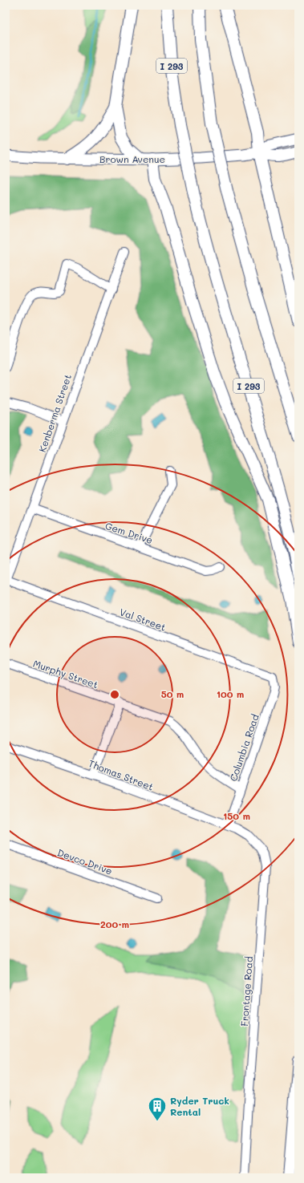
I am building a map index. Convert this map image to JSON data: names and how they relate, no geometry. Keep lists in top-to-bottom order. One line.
{"streets":{"highway":["I 293"],"main road":["Brown Avenue"],"street":["Kenberma Street","Gem Drive","Val Street","Murphy Street","Columbia Road","Thomas Street","Devco Drive","Frontage Road"]},"crossings":[["Kenberma Street","Gem Drive"],["Kenberma Street","Val Street"],["Val Street","Columbia Road"],["Murphy Street","Columbia Road"],["Columbia Road","Thomas Street"],["Columbia Road","Frontage Road"],["Thomas Street","Frontage Road"]],"places":{"building":["Ryder Truck Rental"]},"rings":["50 m","100 m","150 m","200 m"]}
